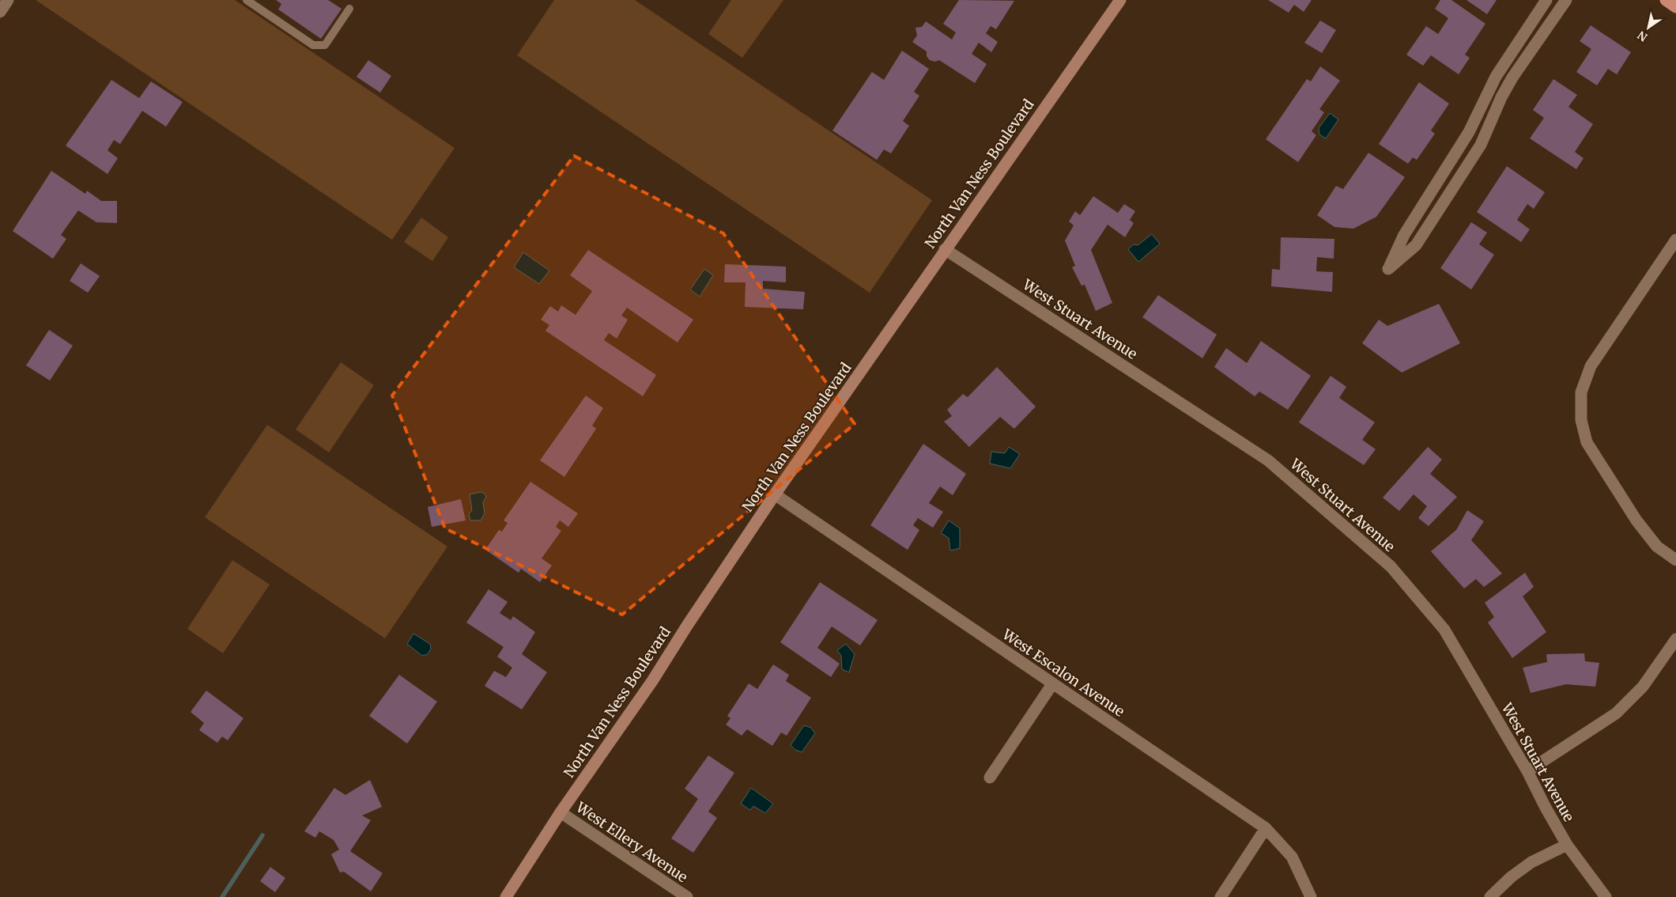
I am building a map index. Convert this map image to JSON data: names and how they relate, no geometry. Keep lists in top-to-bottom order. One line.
{"streets":{"street":["North Van Ness Boulevard","West Stuart Avenue","West Escalon Avenue","West Ellery Avenue"]},"crossings":[["North Van Ness Boulevard","West Stuart Avenue"],["North Van Ness Boulevard","West Escalon Avenue"],["North Van Ness Boulevard","West Ellery Avenue"]],"north":"bottom left"}
